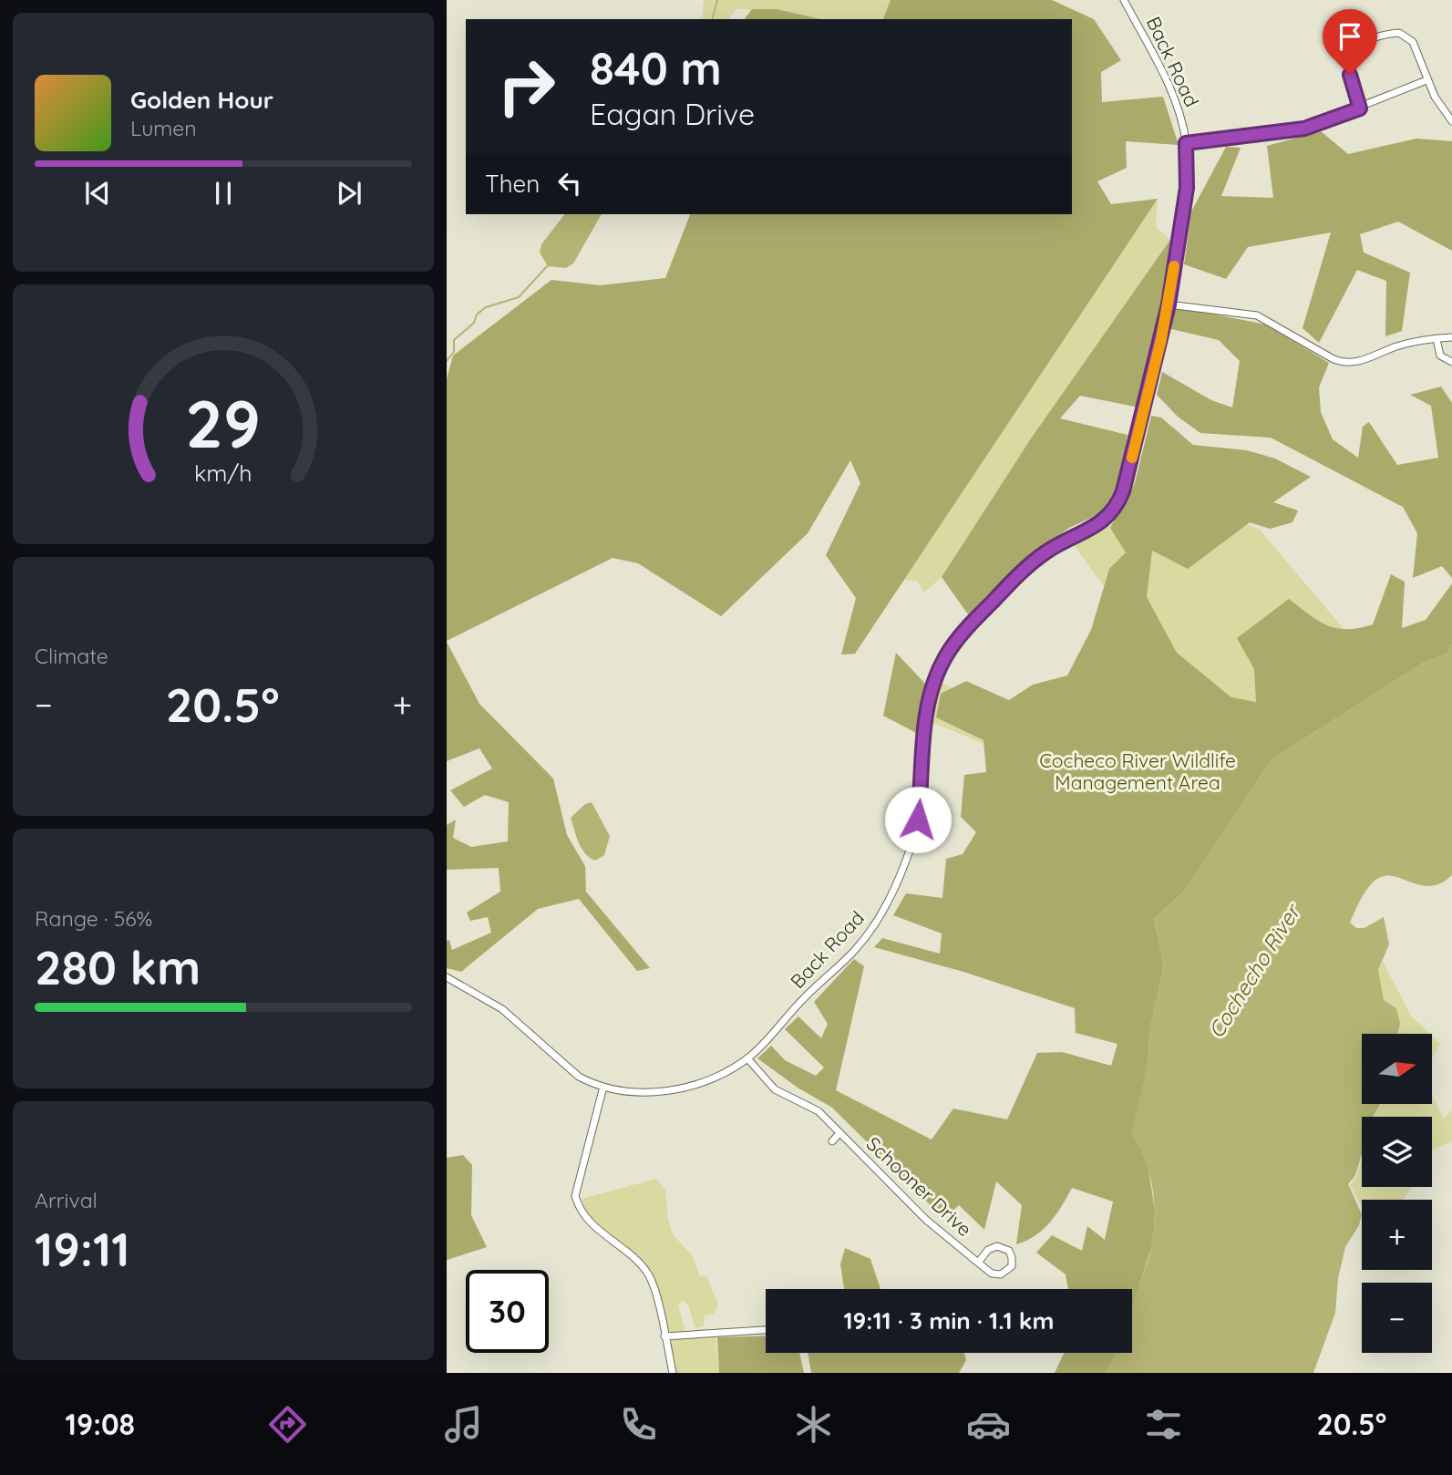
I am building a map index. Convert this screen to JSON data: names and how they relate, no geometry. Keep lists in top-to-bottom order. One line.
{"streets":{"street":["Back Road","Schooner Drive"]},"crossings":[["Back Road","Schooner Drive"]],"water":["Cochecho River"],"parks":["Cocheco River Wildlife Management Area"],"north":"right","page":{"turn":["840 m","Eagan Drive"],"song":["Golden Hour","Lumen"],"then":"Then","tile":["Climate",["Range · 56%","280 km"],["Arrival","19:11"]],"heat":["−","20.5°","+"],"map_buttons":["+","−"],"limit":"30","trip":"19:11 · 3 min · 1.1 km","tabs":["19:08","20.5°"],"gauge":["29","km/h"]}}
